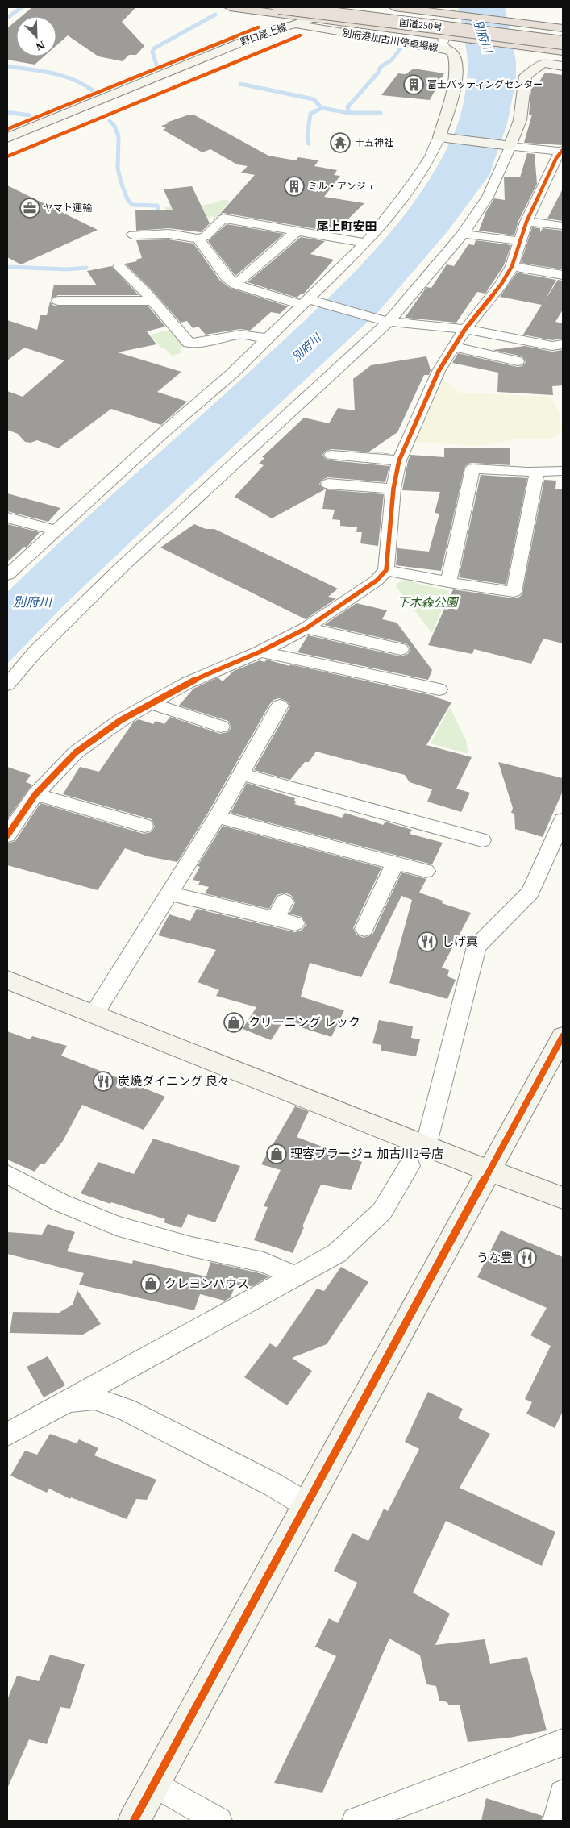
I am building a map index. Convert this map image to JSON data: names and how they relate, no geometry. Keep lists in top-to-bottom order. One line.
{"streets":{"highway":["国道250号"],"main road":["野口尾上線","別府港加古川停車場線"]},"crossings":[["野口尾上線","別府港加古川停車場線"]],"districts":["尾上町安田"],"water":["別府川"],"parks":["下木森公園"],"places":{"building":["富士バッティングセンター","ミル・アンジュ"],"temple":["十五神社"],"office":["ヤマト運輸"],"restaurant":["しげ真","炭焼ダイニング 良々","うな豊"],"shop":["クリーニング レック","理容ブラージュ 加古川2号店","クレヨンハウス"]},"north":"bottom right"}
